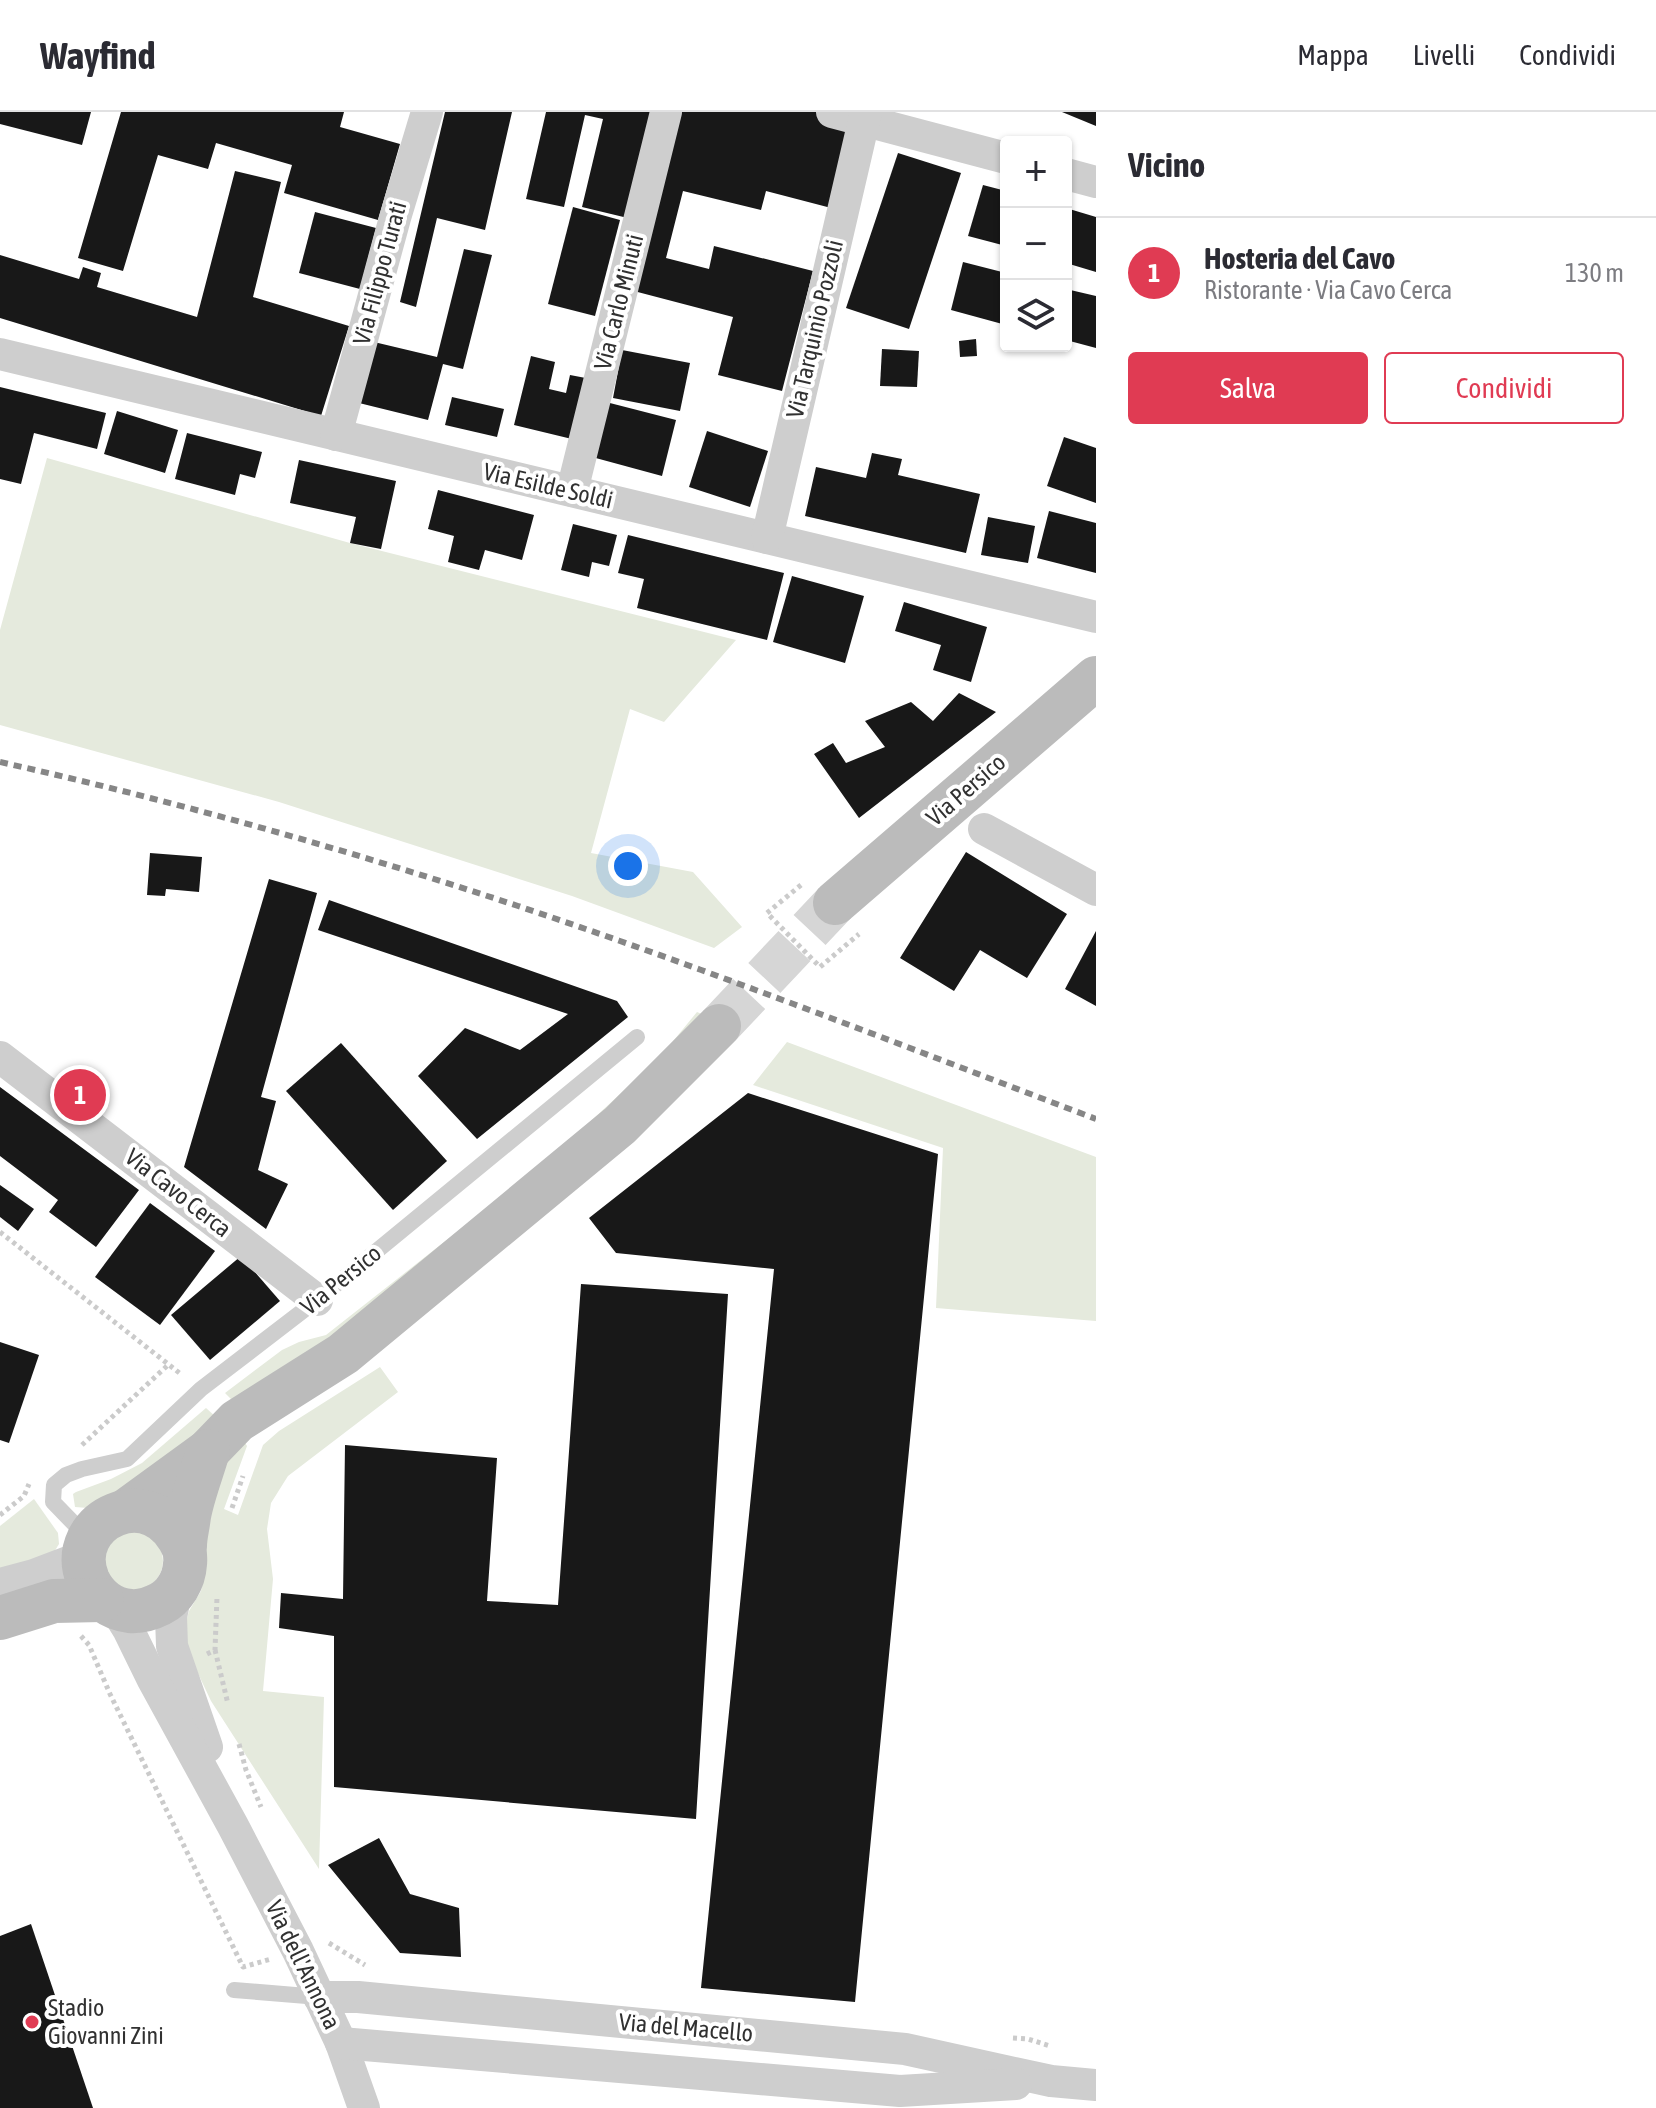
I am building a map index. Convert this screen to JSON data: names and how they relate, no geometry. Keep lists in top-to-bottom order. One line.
{"streets":{"street":["Via Filippo Turati","Via Carlo Minuti","Via Tarquinio Pozzoli","Via Esilde Soldi","Via Persico","Via Cavo Cerca","Via dell'Annona","Via del Macello"]},"crossings":[["Via Filippo Turati","Via Esilde Soldi"],["Via Carlo Minuti","Via Esilde Soldi"],["Via Tarquinio Pozzoli","Via Esilde Soldi"],["Via Persico","Via Cavo Cerca"],["Via dell'Annona","Via del Macello"]],"places":["Stadio Giovanni Zini"],"page":{"header":"Wayfind","nav":["Mappa","Livelli","Condividi"],"heading":"Vicino","map_buttons":["+","−"],"list":[{"mark":"1","name":"Hosteria del Cavo","note":"Ristorante · Via Cavo Cerca","value":"130 m"}],"buttons":["Salva","Condividi"],"pins":"1"}}
